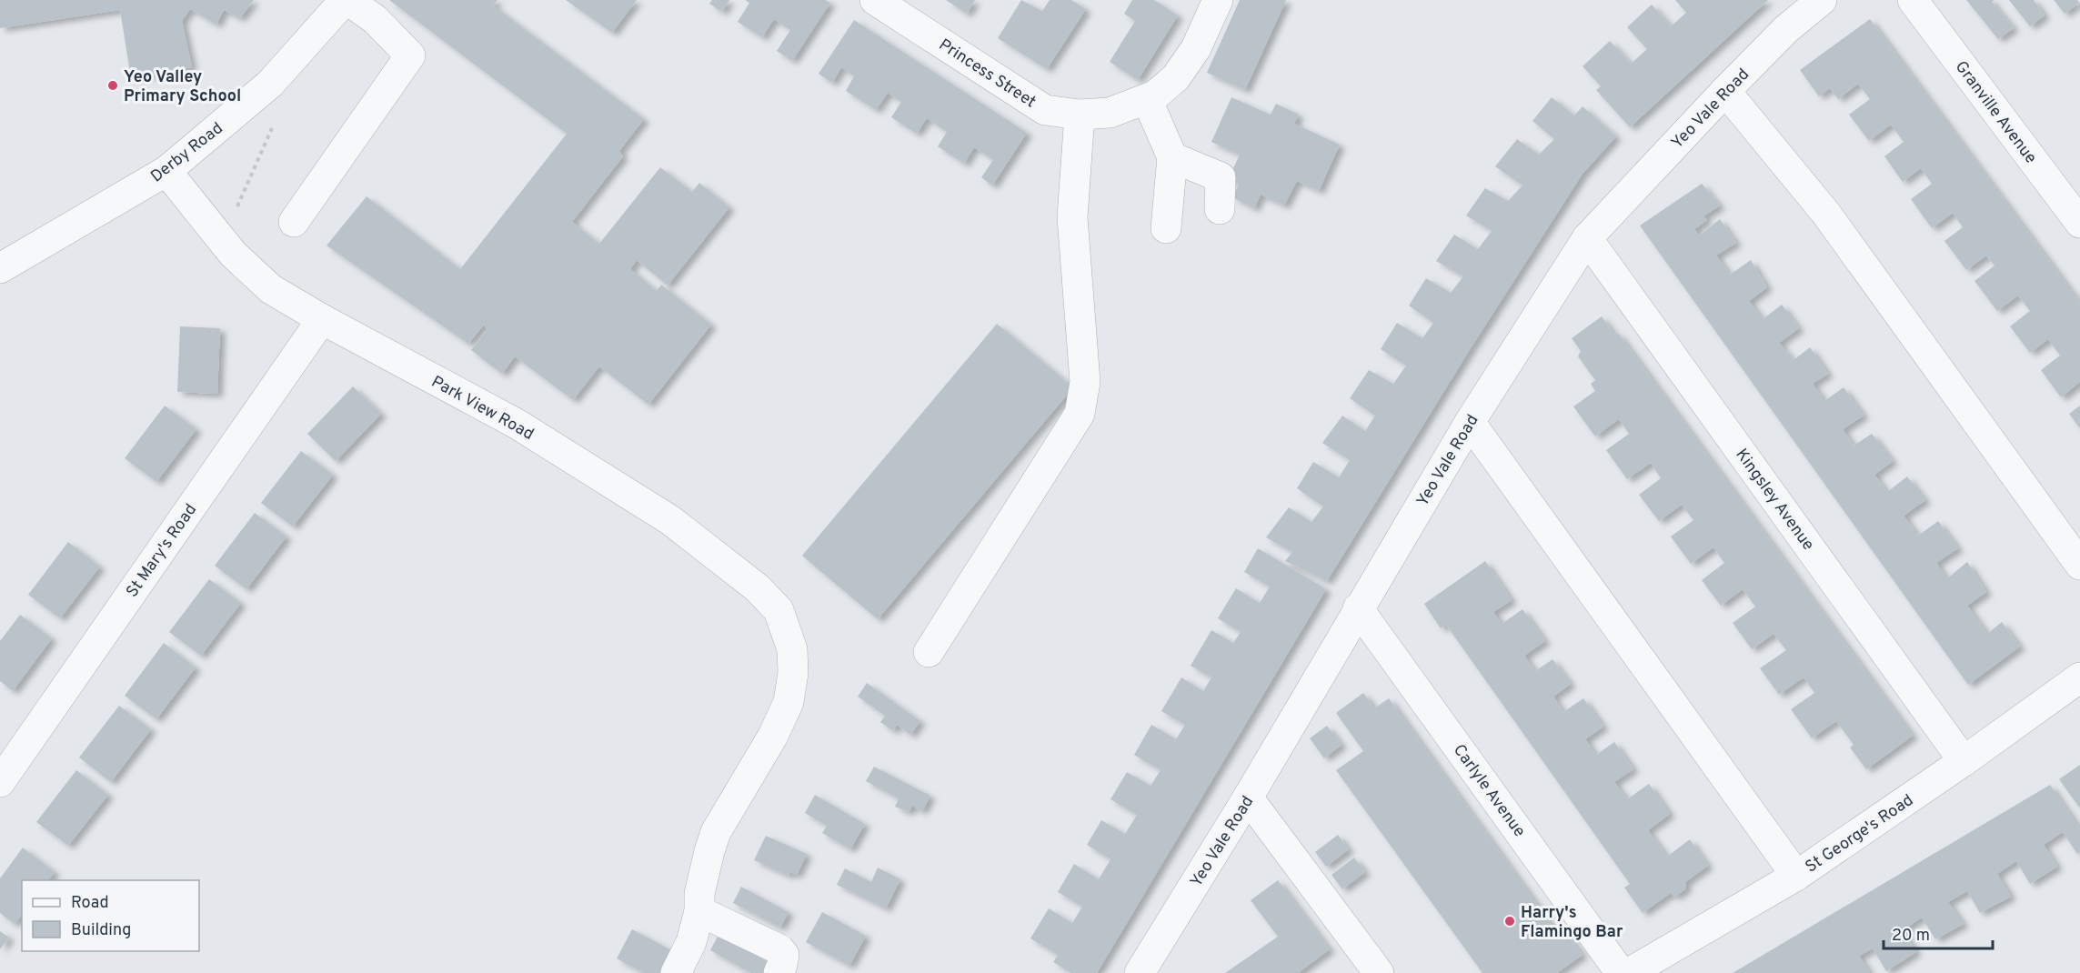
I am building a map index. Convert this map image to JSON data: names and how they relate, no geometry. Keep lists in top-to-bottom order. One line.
{"streets":{"street":["Princess Street","Yeo Vale Road","Granville Avenue","Derby Road","Park View Road","Kingsley Avenue","St Mary's Road","Carlyle Avenue","St George's Road"]},"crossings":[["Yeo Vale Road","Kingsley Avenue"],["Yeo Vale Road","Carlyle Avenue"],["Derby Road","Park View Road"],["Park View Road","St Mary's Road"],["Kingsley Avenue","St George's Road"]],"places":["Yeo Valley Primary School","Harry's Flamingo Bar"],"legend":["Road","Building"],"scale_bar":"20 m"}
